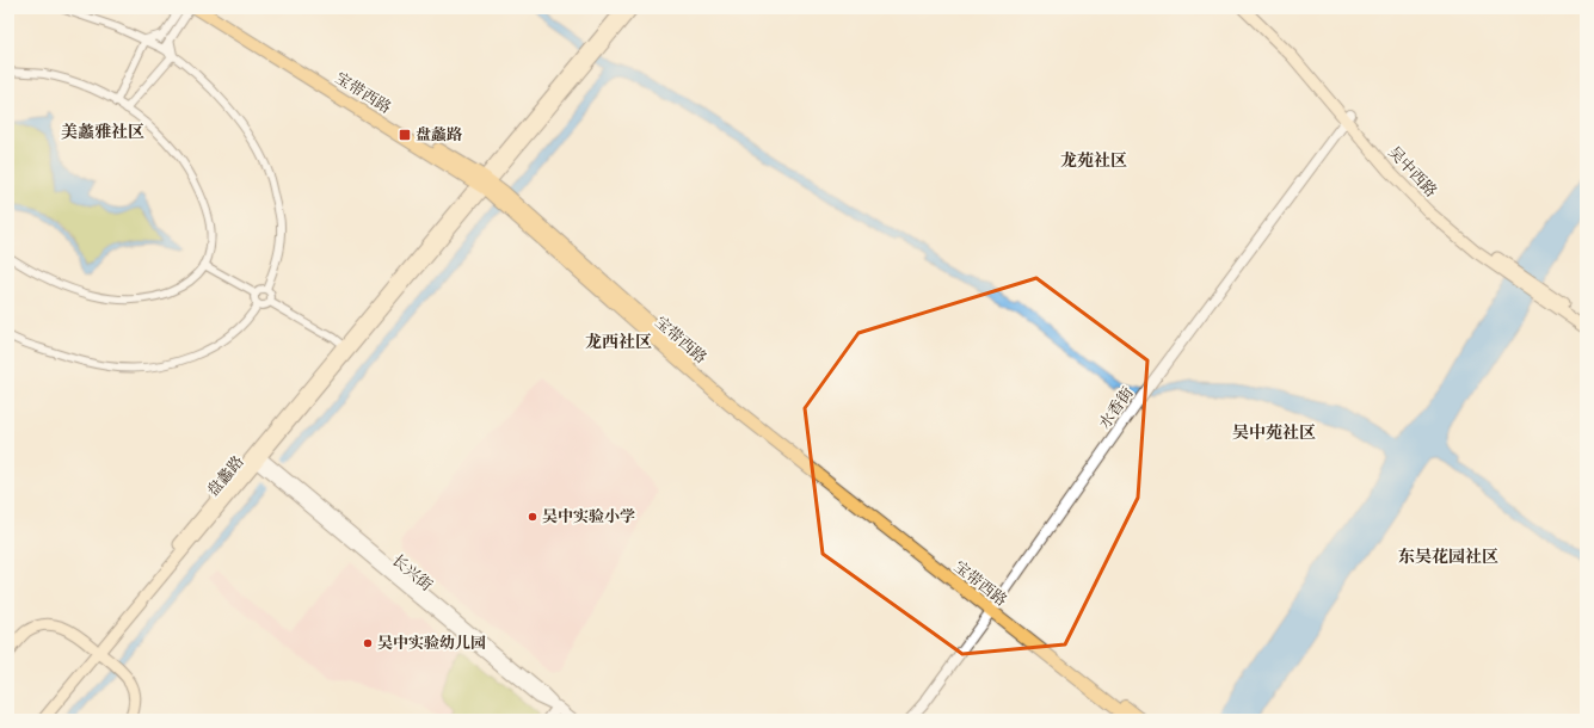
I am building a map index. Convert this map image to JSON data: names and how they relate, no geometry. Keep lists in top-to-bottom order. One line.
{"streets":{"main road":["宝带西路","吴中西路","盘蠡路"],"street":["水香街","长兴街"]},"crossings":[["宝带西路","水香街"],["宝带西路","盘蠡路"],["吴中西路","水香街"],["盘蠡路","长兴街"]],"districts":["美蠡雅社区","龙苑社区","龙西社区","吴中苑社区","东吴花园社区"],"places":{"transit":["盘蠡路"],"other":["吴中实验小学","吴中实验幼儿园"]}}
